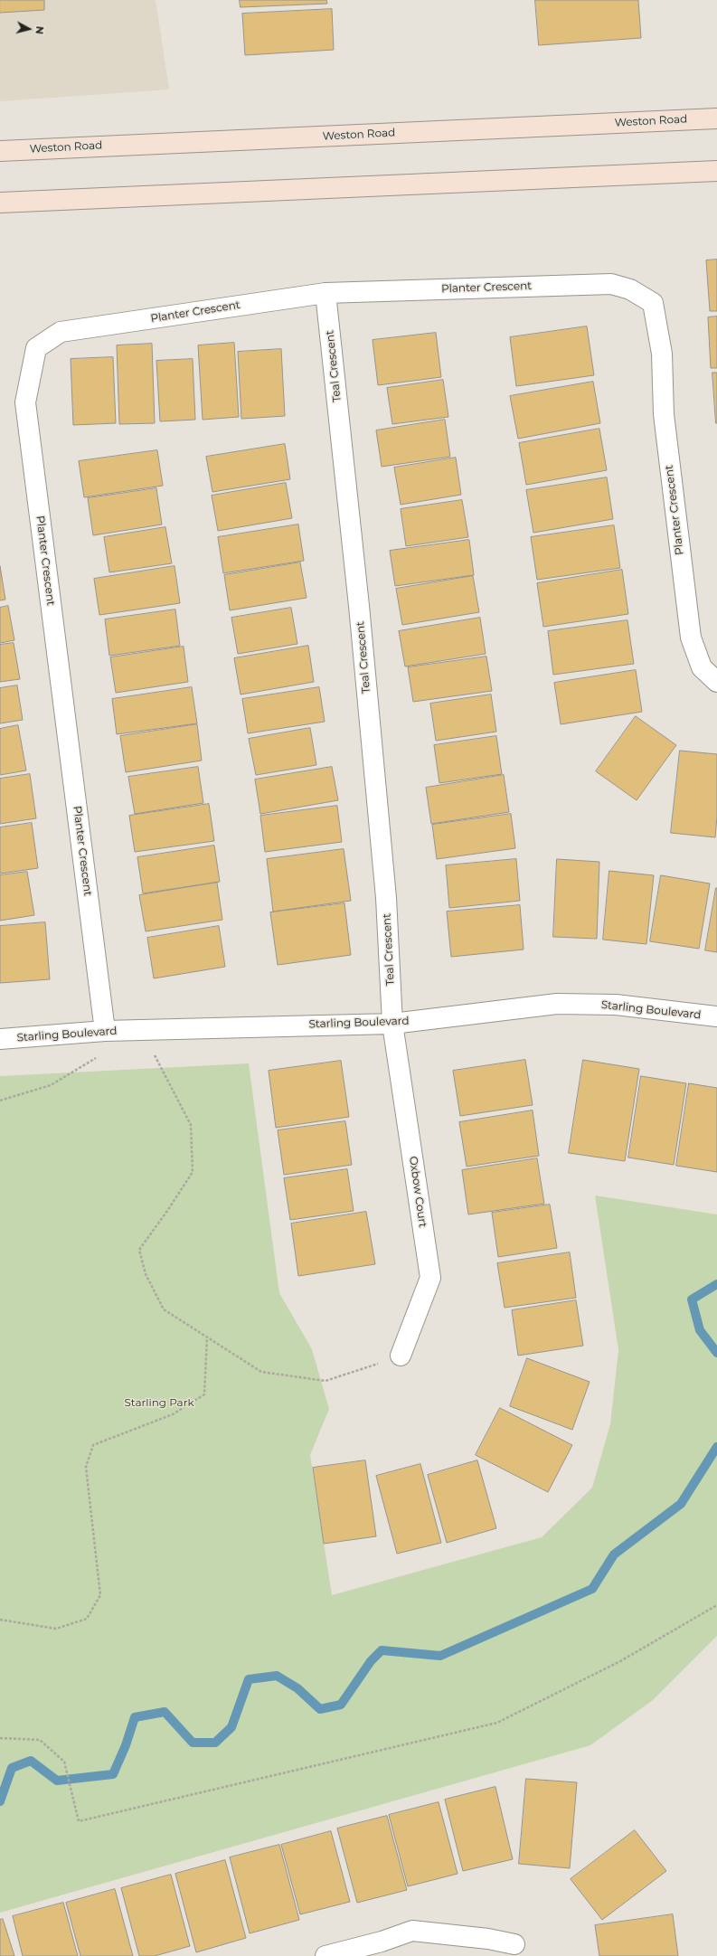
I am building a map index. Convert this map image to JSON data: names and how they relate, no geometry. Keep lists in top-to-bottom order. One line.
{"streets":{"main road":["Weston Road"],"street":["Planter Crescent","Teal Crescent","Starling Boulevard","Oxbow Court"]},"crossings":[["Planter Crescent","Teal Crescent"],["Planter Crescent","Starling Boulevard"],["Teal Crescent","Starling Boulevard"],["Teal Crescent","Oxbow Court"],["Starling Boulevard","Oxbow Court"]],"parks":["Starling Park"],"north":"right"}
